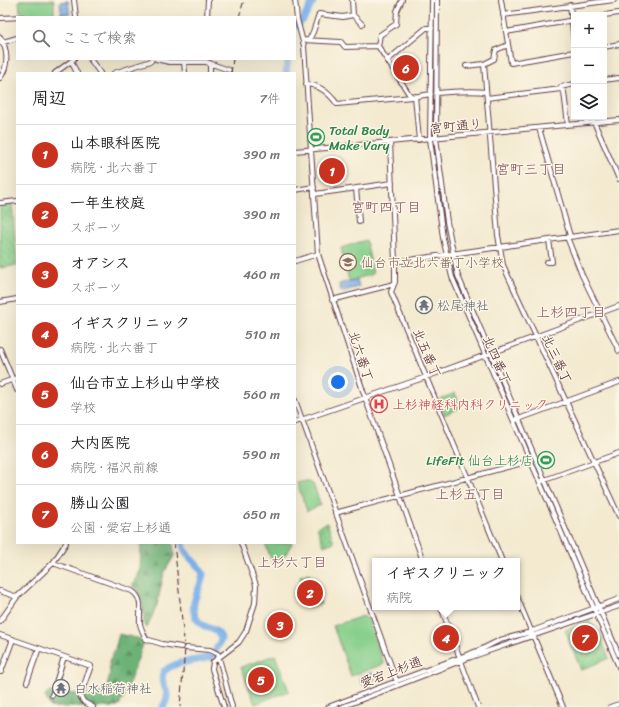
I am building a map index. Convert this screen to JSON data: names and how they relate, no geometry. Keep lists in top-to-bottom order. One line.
{"streets":{"street":["宮町通り","北五番丁","北六番丁","北三番丁","北四番丁","愛宕上杉通"]},"crossings":[["宮町通り","北五番丁"],["宮町通り","北六番丁"],["宮町通り","北三番丁"],["宮町通り","北四番丁"],["北四番丁","愛宕上杉通"]],"districts":["宮町三丁目","宮町四丁目","上杉四丁目","上杉五丁目","上杉六丁目"],"places":{"sports":["Total Body Make Vary","LifeFit 仙台上杉店"],"school or university":["仙台市立北六番丁小学校"],"temple":["松尾神社","白水稲荷神社"],"hospital":["上杉神経科内科クリニック"]},"page":{"map_buttons":["+","−"],"search":"ここで検索","pins":["6","1","2","3","4","7","5"],"heading":["周辺","7件"],"list":[{"mark":"1","name":"山本眼科医院","note":"病院 · 北六番丁","value":"390 m"},{"mark":"2","name":"一年生校庭","note":"スポーツ","value":"390 m"},{"mark":"3","name":"オアシス","note":"スポーツ","value":"460 m"},{"mark":"4","name":"イギスクリニック","note":"病院 · 北六番丁","value":"510 m"},{"mark":"5","name":"仙台市立上杉山中学校","note":"学校","value":"560 m"},{"mark":"6","name":"大内医院","note":"病院 · 福沢前線","value":"590 m"},{"mark":"7","name":"勝山公園","note":"公園 · 愛宕上杉通","value":"650 m"}],"popup":["イギスクリニック","病院"]}}
